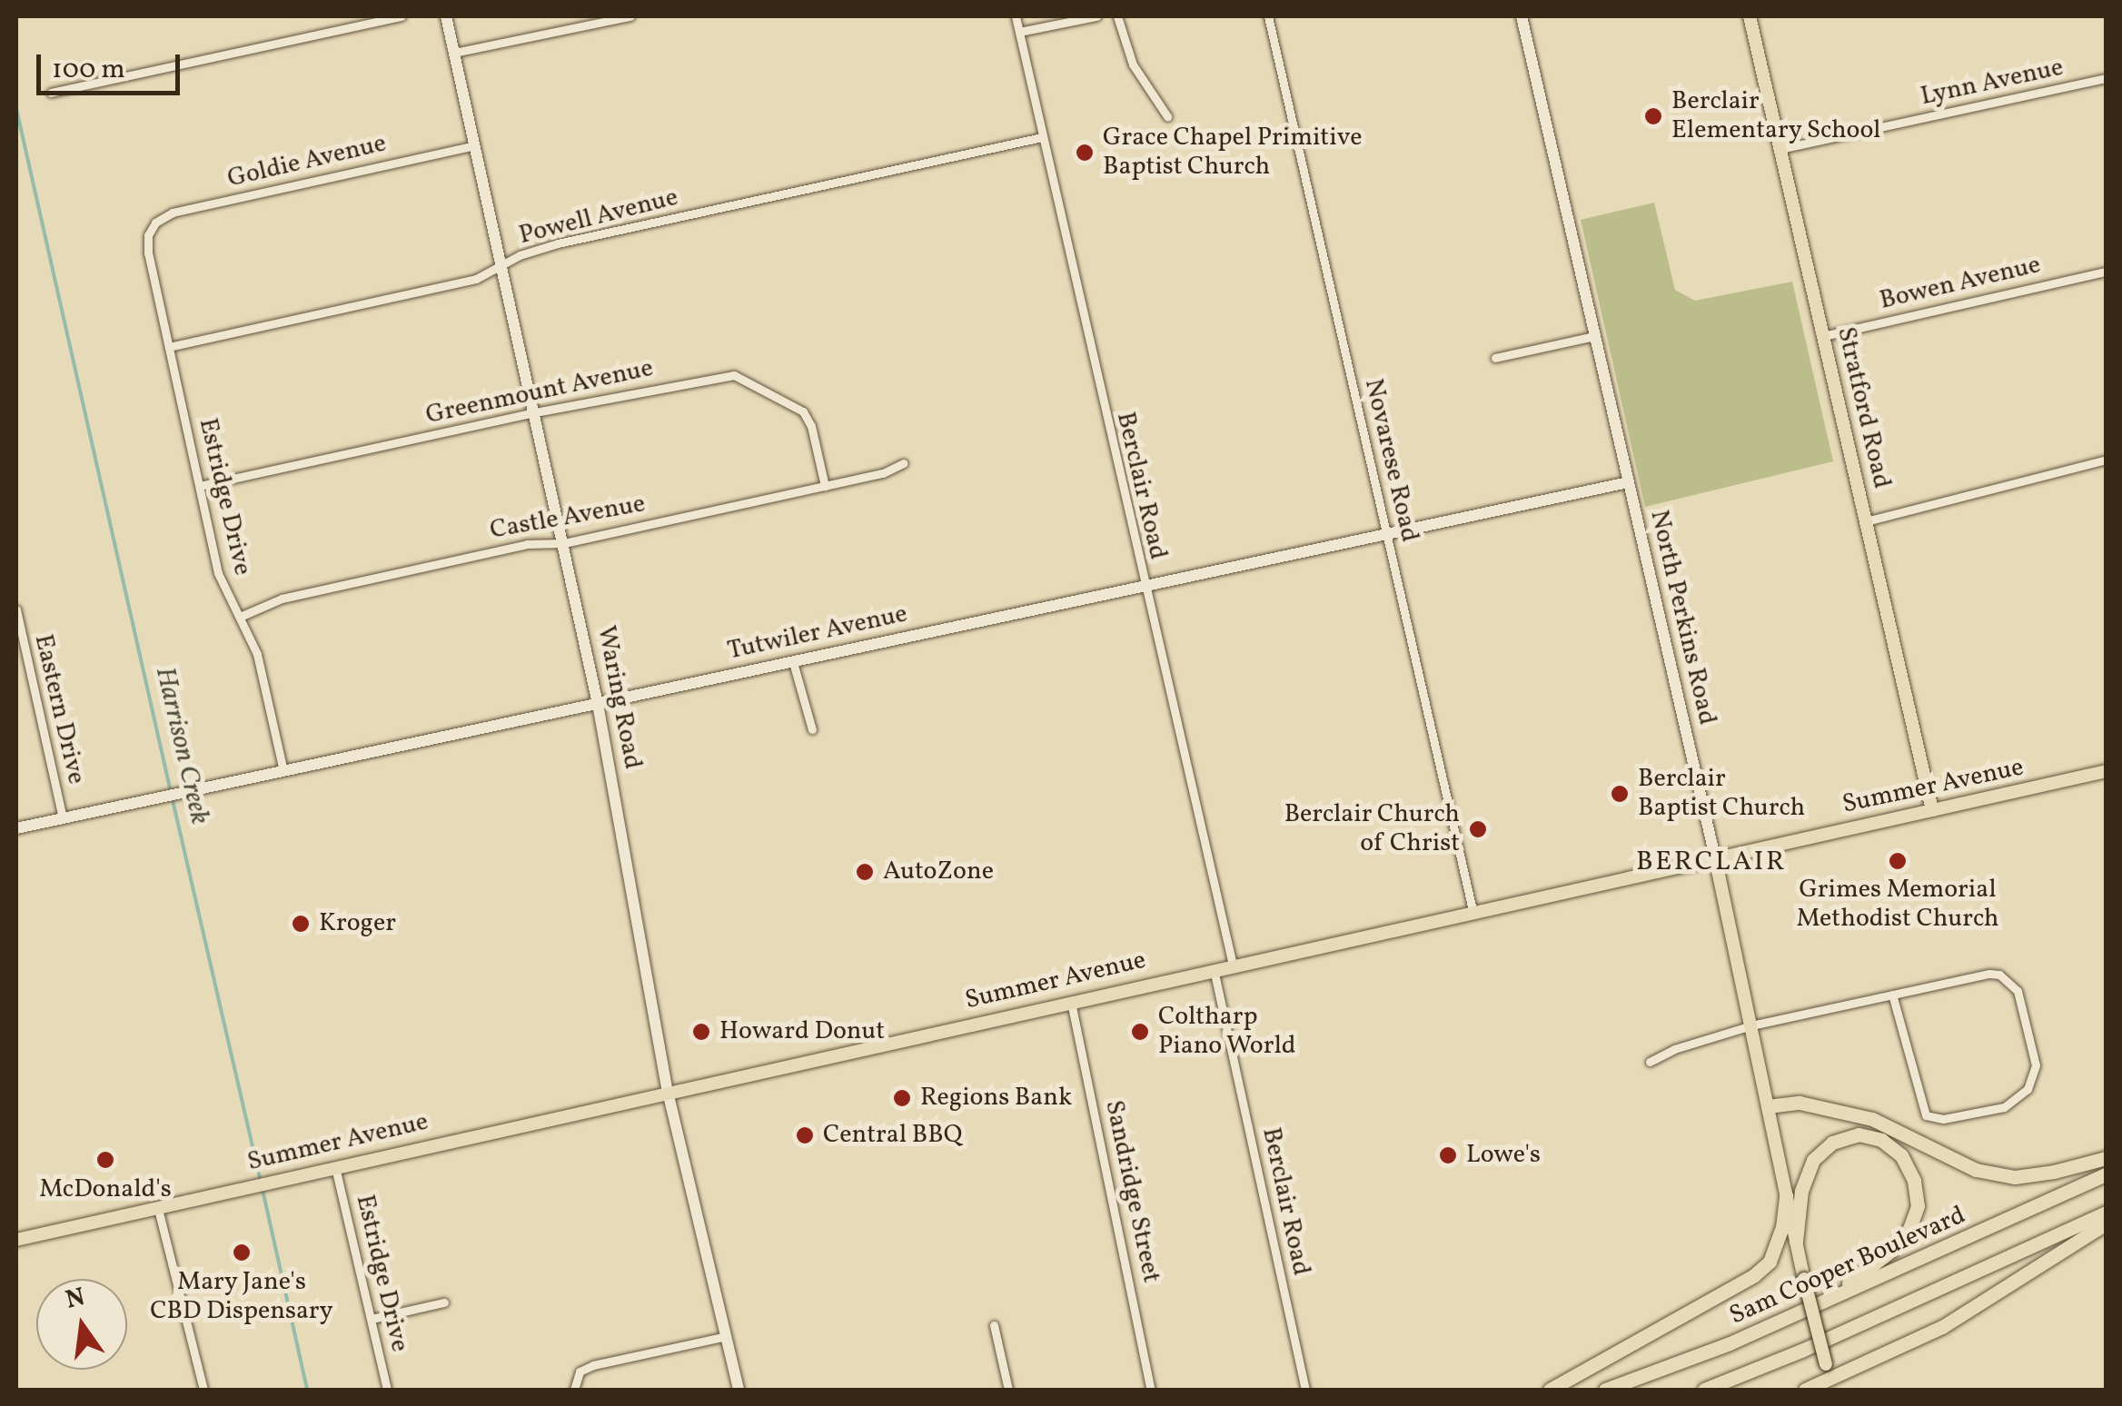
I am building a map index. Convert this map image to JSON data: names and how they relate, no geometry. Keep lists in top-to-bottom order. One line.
{"streets":{"highway":["Sam Cooper Boulevard"],"main road":["Stratford Road","North Perkins Road","Summer Avenue"],"street":["Lynn Avenue","Goldie Avenue","Powell Avenue","Bowen Avenue","Greenmount Avenue","Novarese Road","Berclair Road","Estridge Drive","Castle Avenue","Tutwiler Avenue","Waring Road","Eastern Drive","Sandridge Street"]},"crossings":[["Lynn Avenue","Stratford Road"],["Goldie Avenue","Estridge Drive"],["Goldie Avenue","Waring Road"],["Powell Avenue","Berclair Road"],["Powell Avenue","Estridge Drive"],["Powell Avenue","Waring Road"],["Bowen Avenue","Stratford Road"],["Greenmount Avenue","Estridge Drive"],["Greenmount Avenue","Castle Avenue"],["Greenmount Avenue","Waring Road"],["Stratford Road","Summer Avenue"],["Novarese Road","Tutwiler Avenue"],["Novarese Road","Summer Avenue"],["Berclair Road","Tutwiler Avenue"],["Berclair Road","Summer Avenue"],["Estridge Drive","Castle Avenue"],["Estridge Drive","Tutwiler Avenue"],["Estridge Drive","Summer Avenue"],["Castle Avenue","Waring Road"],["North Perkins Road","Tutwiler Avenue"],["North Perkins Road","Summer Avenue"],["Tutwiler Avenue","Waring Road"],["Tutwiler Avenue","Eastern Drive"],["Waring Road","Summer Avenue"],["Summer Avenue","Sandridge Street"]],"districts":["BERCLAIR"],"water":["Harrison Creek"],"places":["Berclair Elementary School","Grace Chapel Primitive Baptist Church","Berclair Baptist Church","Berclair Church of Christ","Grimes Memorial Methodist Church","AutoZone","Kroger","Howard Donut","Coltharp Piano World","Regions Bank","Central BBQ","Lowe's","McDonald's","Mary Jane's CBD Dispensary"],"scale_bar":"100 m","north":"top"}
